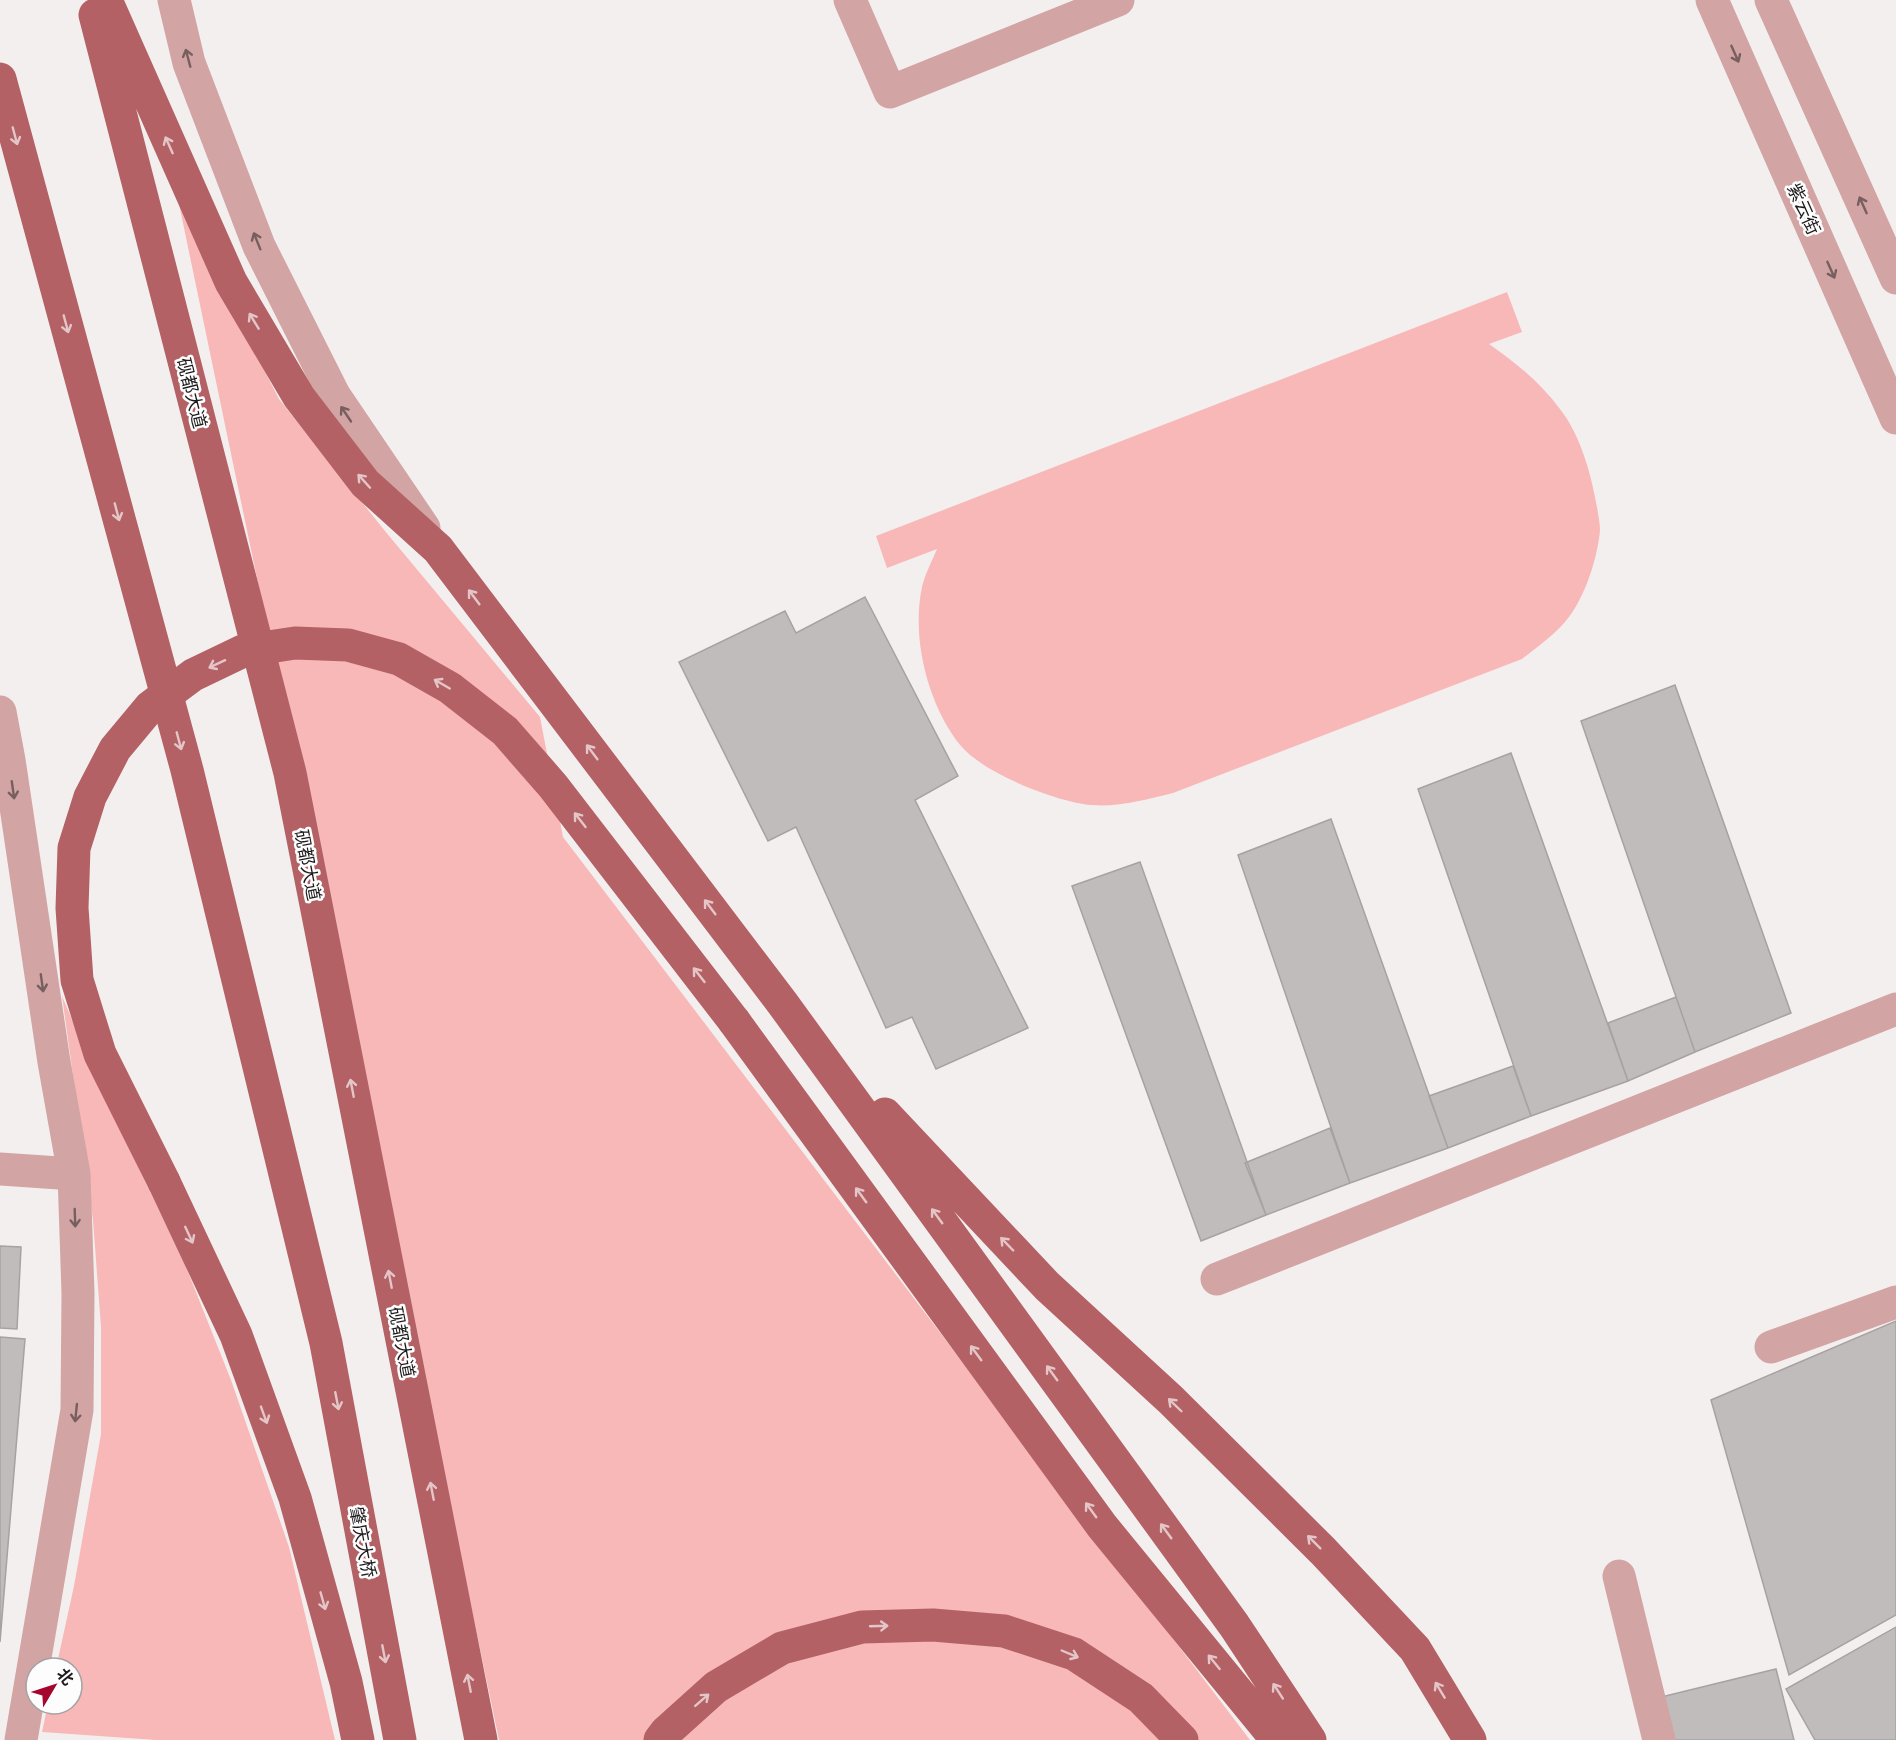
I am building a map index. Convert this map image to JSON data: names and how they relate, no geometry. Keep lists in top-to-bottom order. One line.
{"streets":{"main road":["砚都大道","肇庆大桥"],"street":["紫云街"]},"north":"top right"}
